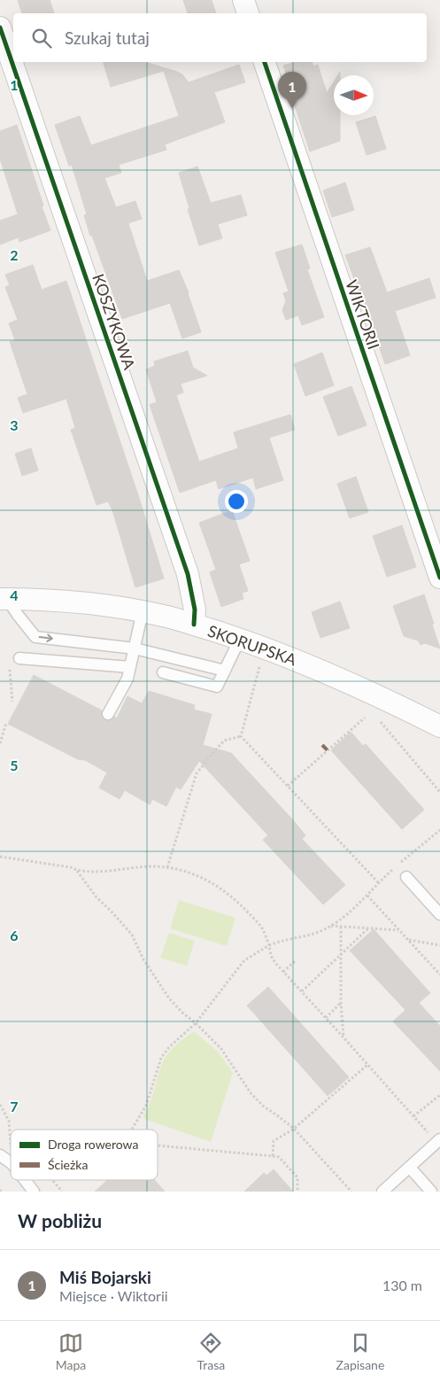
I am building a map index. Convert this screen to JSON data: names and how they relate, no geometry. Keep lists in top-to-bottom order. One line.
{"streets":{"street":["WIKTORII","KOSZYKOWA","SKORUPSKA"]},"crossings":[["KOSZYKOWA","SKORUPSKA"]],"legend":["Droga rowerowa","Ścieżka"],"north":"right","page":{"search":"Szukaj tutaj","pins":"1","heading":"W pobliżu","list":[{"mark":"1","name":"Miś Bojarski","note":"Miejsce · Wiktorii","value":"130 m"}],"nav":["Mapa","Trasa","Zapisane"]},"grid":{"rows":["1","2","3","4","5","6","7"]}}
